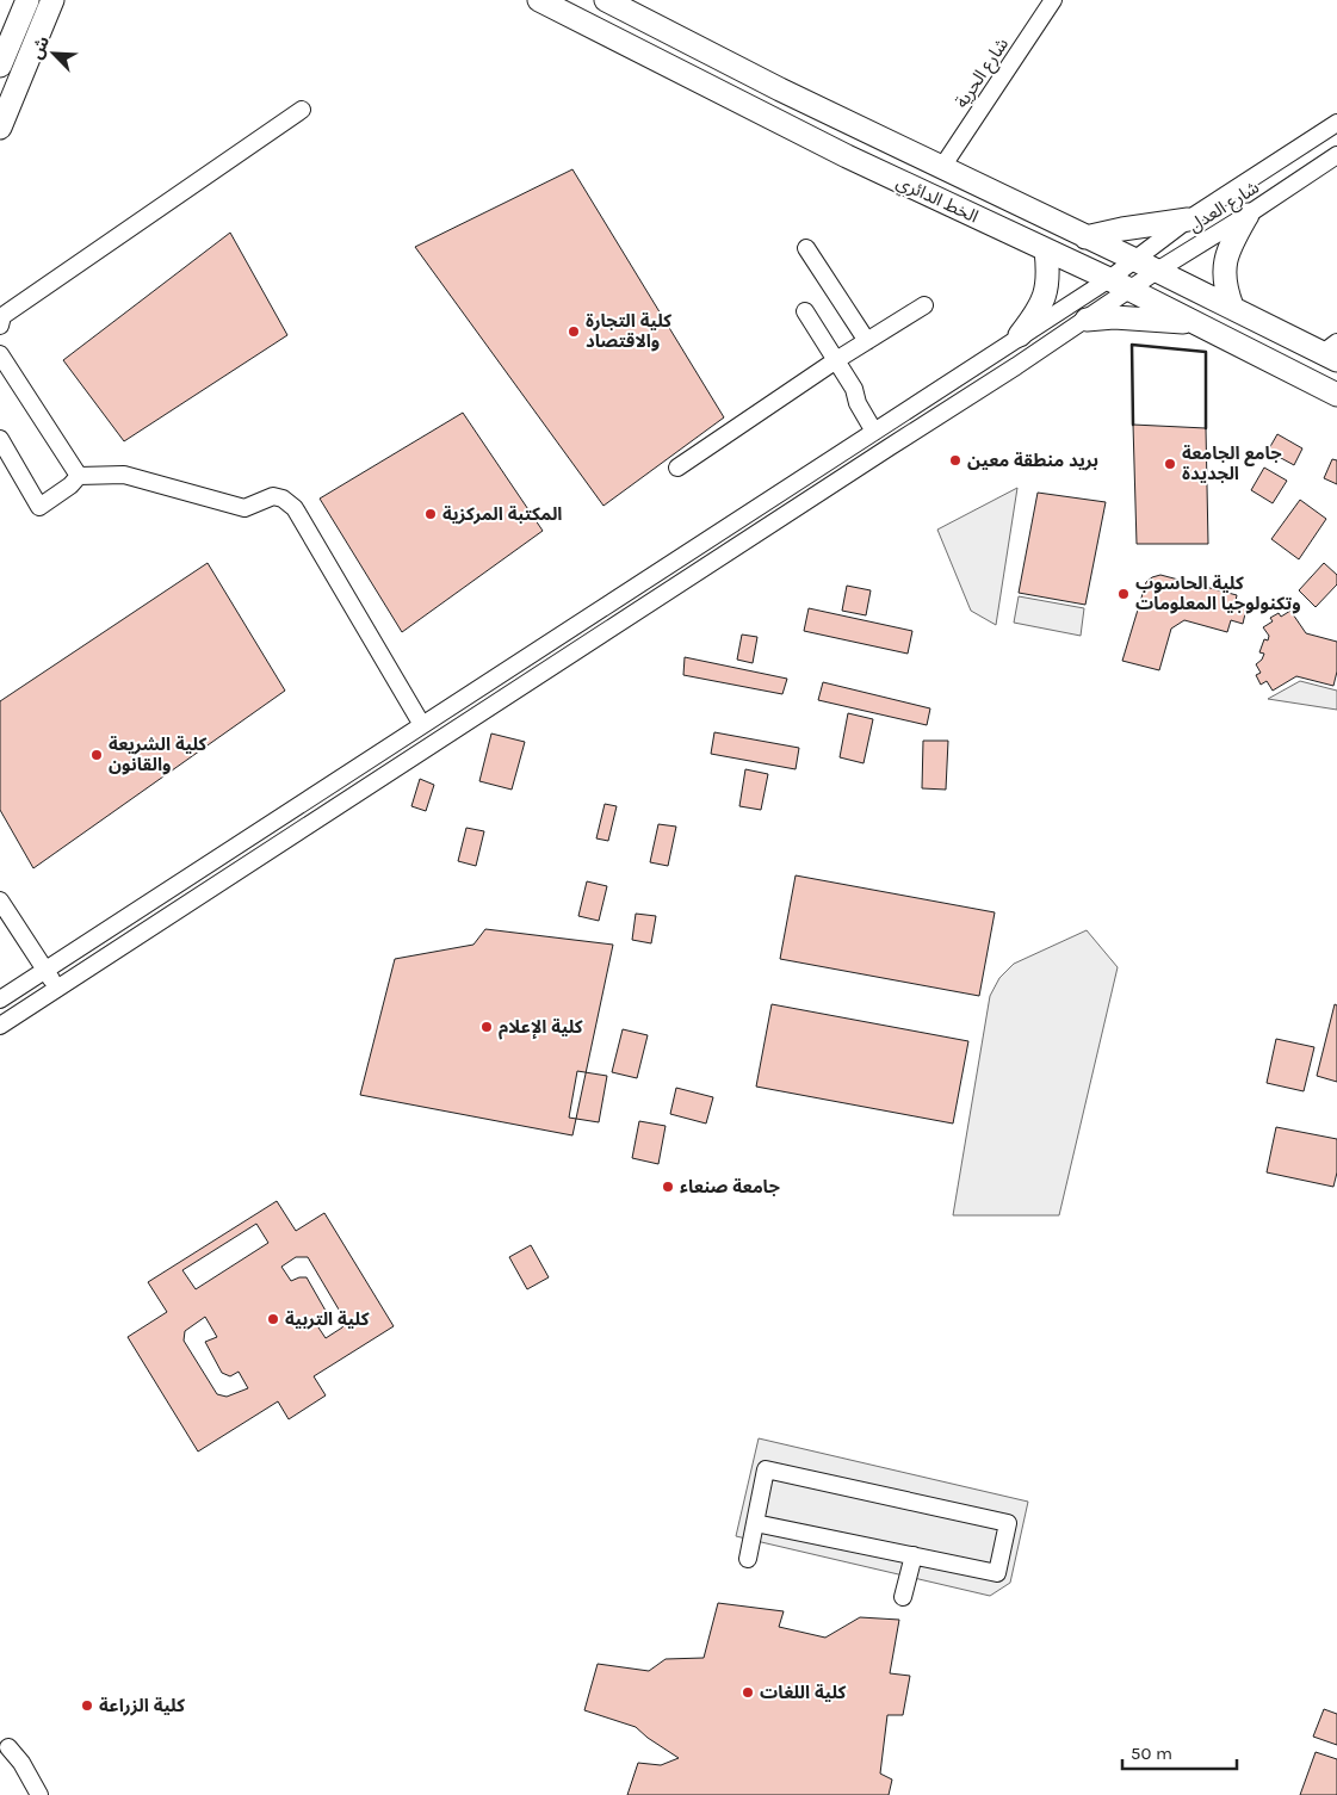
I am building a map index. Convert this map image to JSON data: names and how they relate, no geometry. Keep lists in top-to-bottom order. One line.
{"streets":{"main road":["الخط الدائري"],"street":["شارع الحرية","شارع العدل"]},"crossings":[["شارع الحرية","الخط الدائري"],["الخط الدائري","شارع العدل"]],"places":["كلية التجارة والاقتصاد","بريد منطقة معين","جامع الجامعة الجديدة","المكتبة المركزية","كلية الحاسوب وتكنولوجيا المعلومات","كلية الشريعة والقانون","كلية الإعلام","جامعة صنعاء","كلية التربية","كلية اللغات","كلية الزراعة"],"scale_bar":"50 m","north":"top left"}
